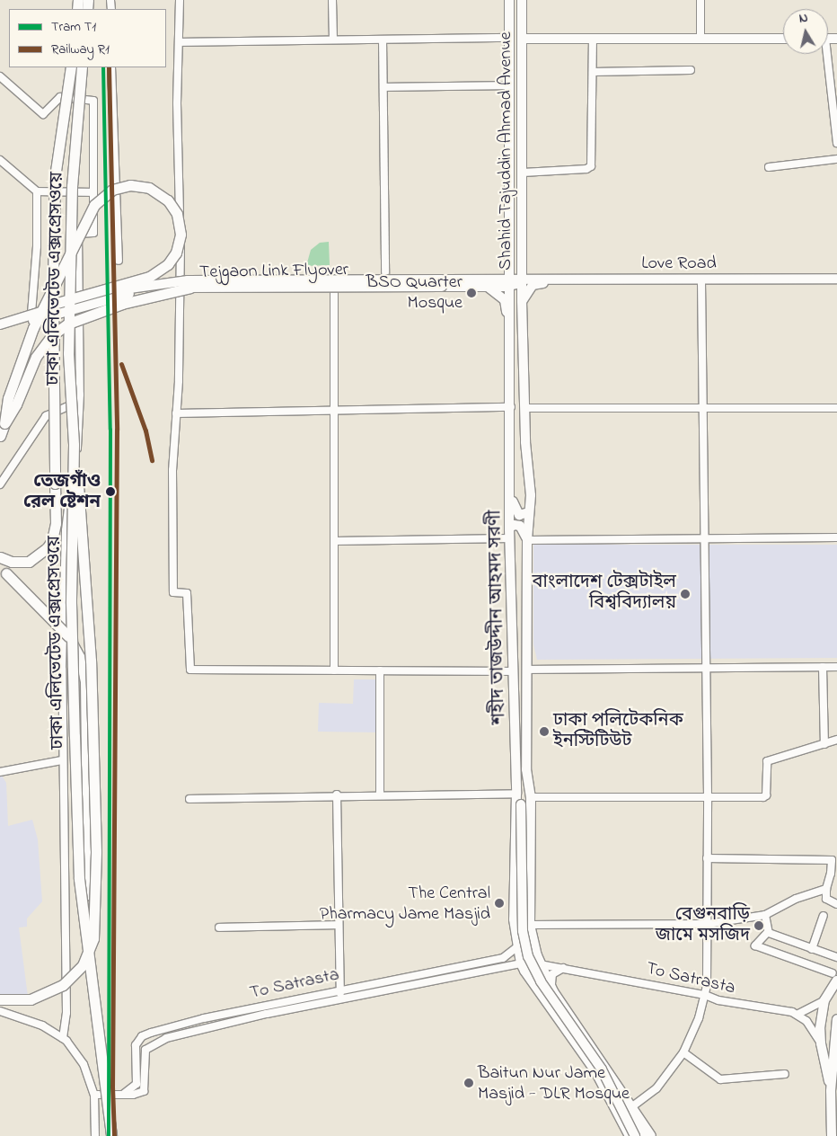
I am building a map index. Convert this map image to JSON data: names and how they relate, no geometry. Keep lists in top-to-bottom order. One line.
{"streets":{"highway":["ঢাকা এলিভেটেড এক্সপ্রেসওয়ে"],"main road":["Shahid Tajuddin Ahmad Avenue","Love Road","Tejgaon Link Flyover","শহীদ তাজউদ্দীন আহমদ সরণী"],"street":["To Satrasta"]},"crossings":[["Shahid Tajuddin Ahmad Avenue","Love Road"],["Shahid Tajuddin Ahmad Avenue","শহীদ তাজউদ্দীন আহমদ সরণী"],["Tejgaon Link Flyover","শহীদ তাজউদ্দীন আহমদ সরণী"],["শহীদ তাজউদ্দীন আহমদ সরণী","To Satrasta"]],"places":["BSO Quarter Mosque","তেজগাঁও রেল ষ্টেশন","বাংলাদেশ টেক্সটাইল বিশ্ববিদ্যালয়","ঢাকা পলিটেকনিক ইনস্টিটিউট","The Central Pharmacy Jame Masjid","বেগুনবাড়ি জামে মসজিদ","Baitun Nur Jame Masjid - DLR Mosque"],"lines":["tram line T1","rail line R1"],"legend":["Tram T1","Railway R1"],"north":"top"}
